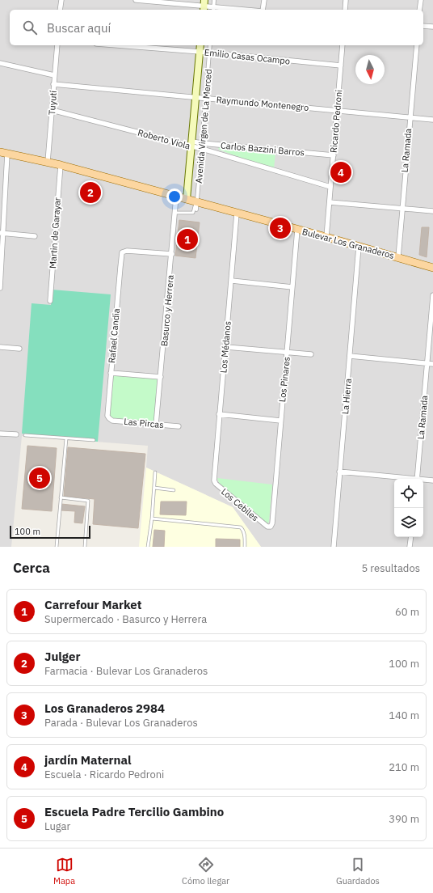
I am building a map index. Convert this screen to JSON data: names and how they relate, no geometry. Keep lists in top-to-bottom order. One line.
{"streets":{"main road":["Avenida Virgen de La Merced","Bulevar Los Granaderos"],"street":["Emilio Casas Ocampo","Tuyutí","Raymundo Montenegro","Ricardo Pedroni","Roberto Viola","Carlos Bazzini Barros","La Ramada","Martin de Garayar","Basurco y Herrera","Rafael Candia","Los Médanos","Los Pinares","La Hierra","Las Pircas","Los Cebiles"]},"crossings":[["Emilio Casas Ocampo","Ricardo Pedroni"],["Emilio Casas Ocampo","Avenida Virgen de La Merced"],["Tuyutí","Raymundo Montenegro"],["Tuyutí","Roberto Viola"],["Tuyutí","Bulevar Los Granaderos"],["Raymundo Montenegro","Ricardo Pedroni"],["Raymundo Montenegro","Avenida Virgen de La Merced"],["Raymundo Montenegro","La Ramada"],["Ricardo Pedroni","Roberto Viola"],["Ricardo Pedroni","Carlos Bazzini Barros"],["Ricardo Pedroni","Bulevar Los Granaderos"],["Avenida Virgen de La Merced","Roberto Viola"],["Avenida Virgen de La Merced","Carlos Bazzini Barros"],["Avenida Virgen de La Merced","Bulevar Los Granaderos"],["Roberto Viola","Carlos Bazzini Barros"],["La Ramada","Bulevar Los Granaderos"],["Martin de Garayar","Bulevar Los Granaderos"],["Bulevar Los Granaderos","Basurco y Herrera"],["Bulevar Los Granaderos","Los Médanos"],["Bulevar Los Granaderos","Los Pinares"],["Bulevar Los Granaderos","La Hierra"],["Basurco y Herrera","Rafael Candia"],["Basurco y Herrera","Las Pircas"],["Rafael Candia","Las Pircas"],["Los Médanos","Los Cebiles"],["Los Pinares","Los Cebiles"]],"scale_bar":"100 m","north":"bottom","page":{"search":"Buscar aquí","pins":["4","2","3","1","5"],"scale":"100 m","heading":["Cerca","5 resultados"],"list":[{"mark":"1","name":"Carrefour Market","note":"Supermercado · Basurco y Herrera","value":"60 m"},{"mark":"2","name":"Julger","note":"Farmacia · Bulevar Los Granaderos","value":"100 m"},{"mark":"3","name":"Los Granaderos 2984","note":"Parada · Bulevar Los Granaderos","value":"140 m"},{"mark":"4","name":"jardín Maternal","note":"Escuela · Ricardo Pedroni","value":"210 m"},{"mark":"5","name":"Escuela Padre Tercilio Gambino","note":"Lugar","value":"390 m"}],"nav":["Mapa","Cómo llegar","Guardados"]}}
